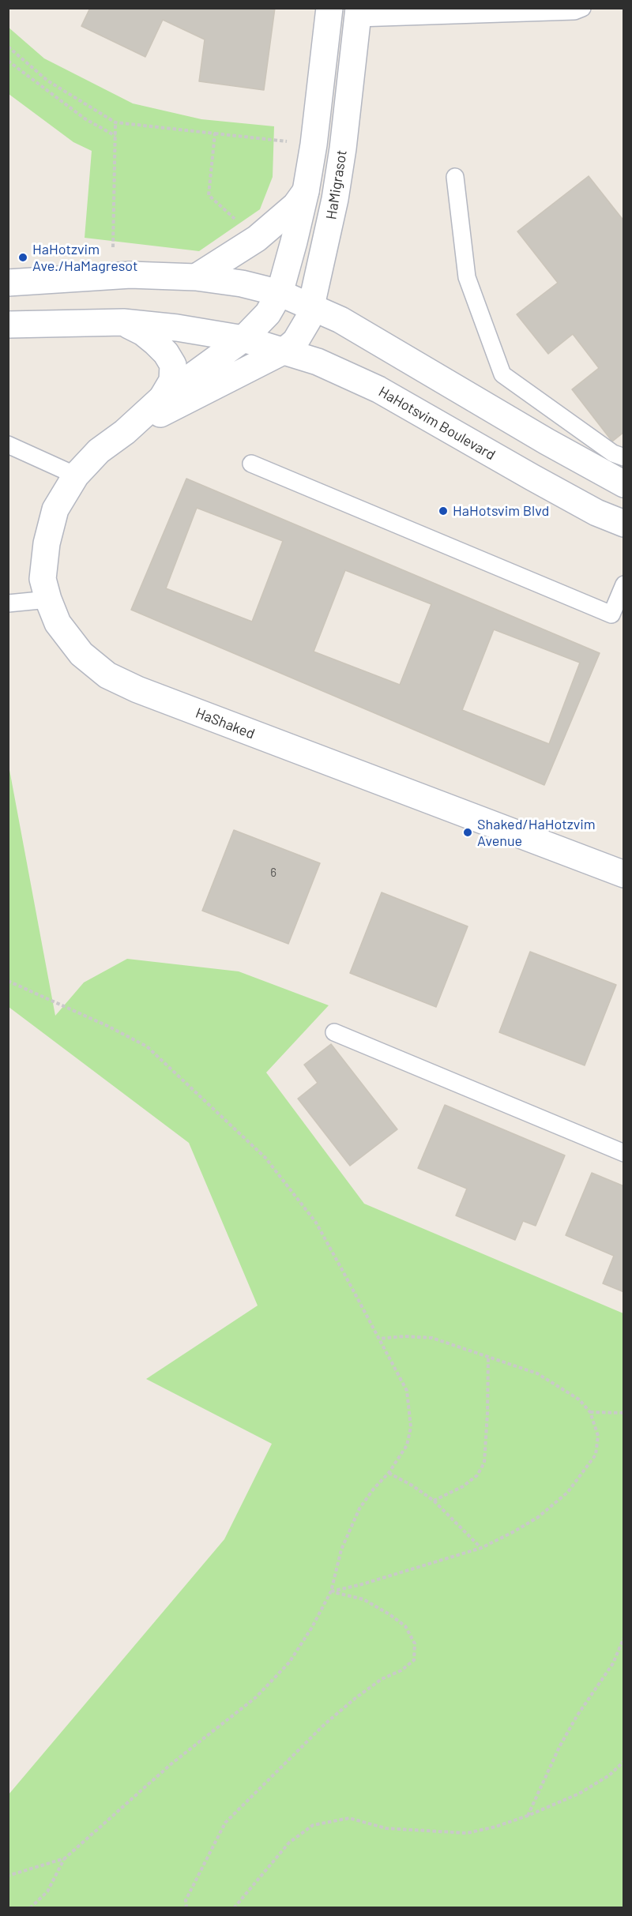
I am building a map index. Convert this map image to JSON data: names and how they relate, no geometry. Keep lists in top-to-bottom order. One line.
{"streets":{"street":["HaMigrasot","HaHotsvim Boulevard","HaShaked"]},"crossings":[["HaMigrasot","HaHotsvim Boulevard"],["HaMigrasot","HaShaked"],["HaHotsvim Boulevard","HaShaked"]],"places":["HaHotzvim Ave./HaMagresot","HaHotsvim Blvd","Shaked/HaHotzvim Avenue"],"house_numbers":["6"]}
